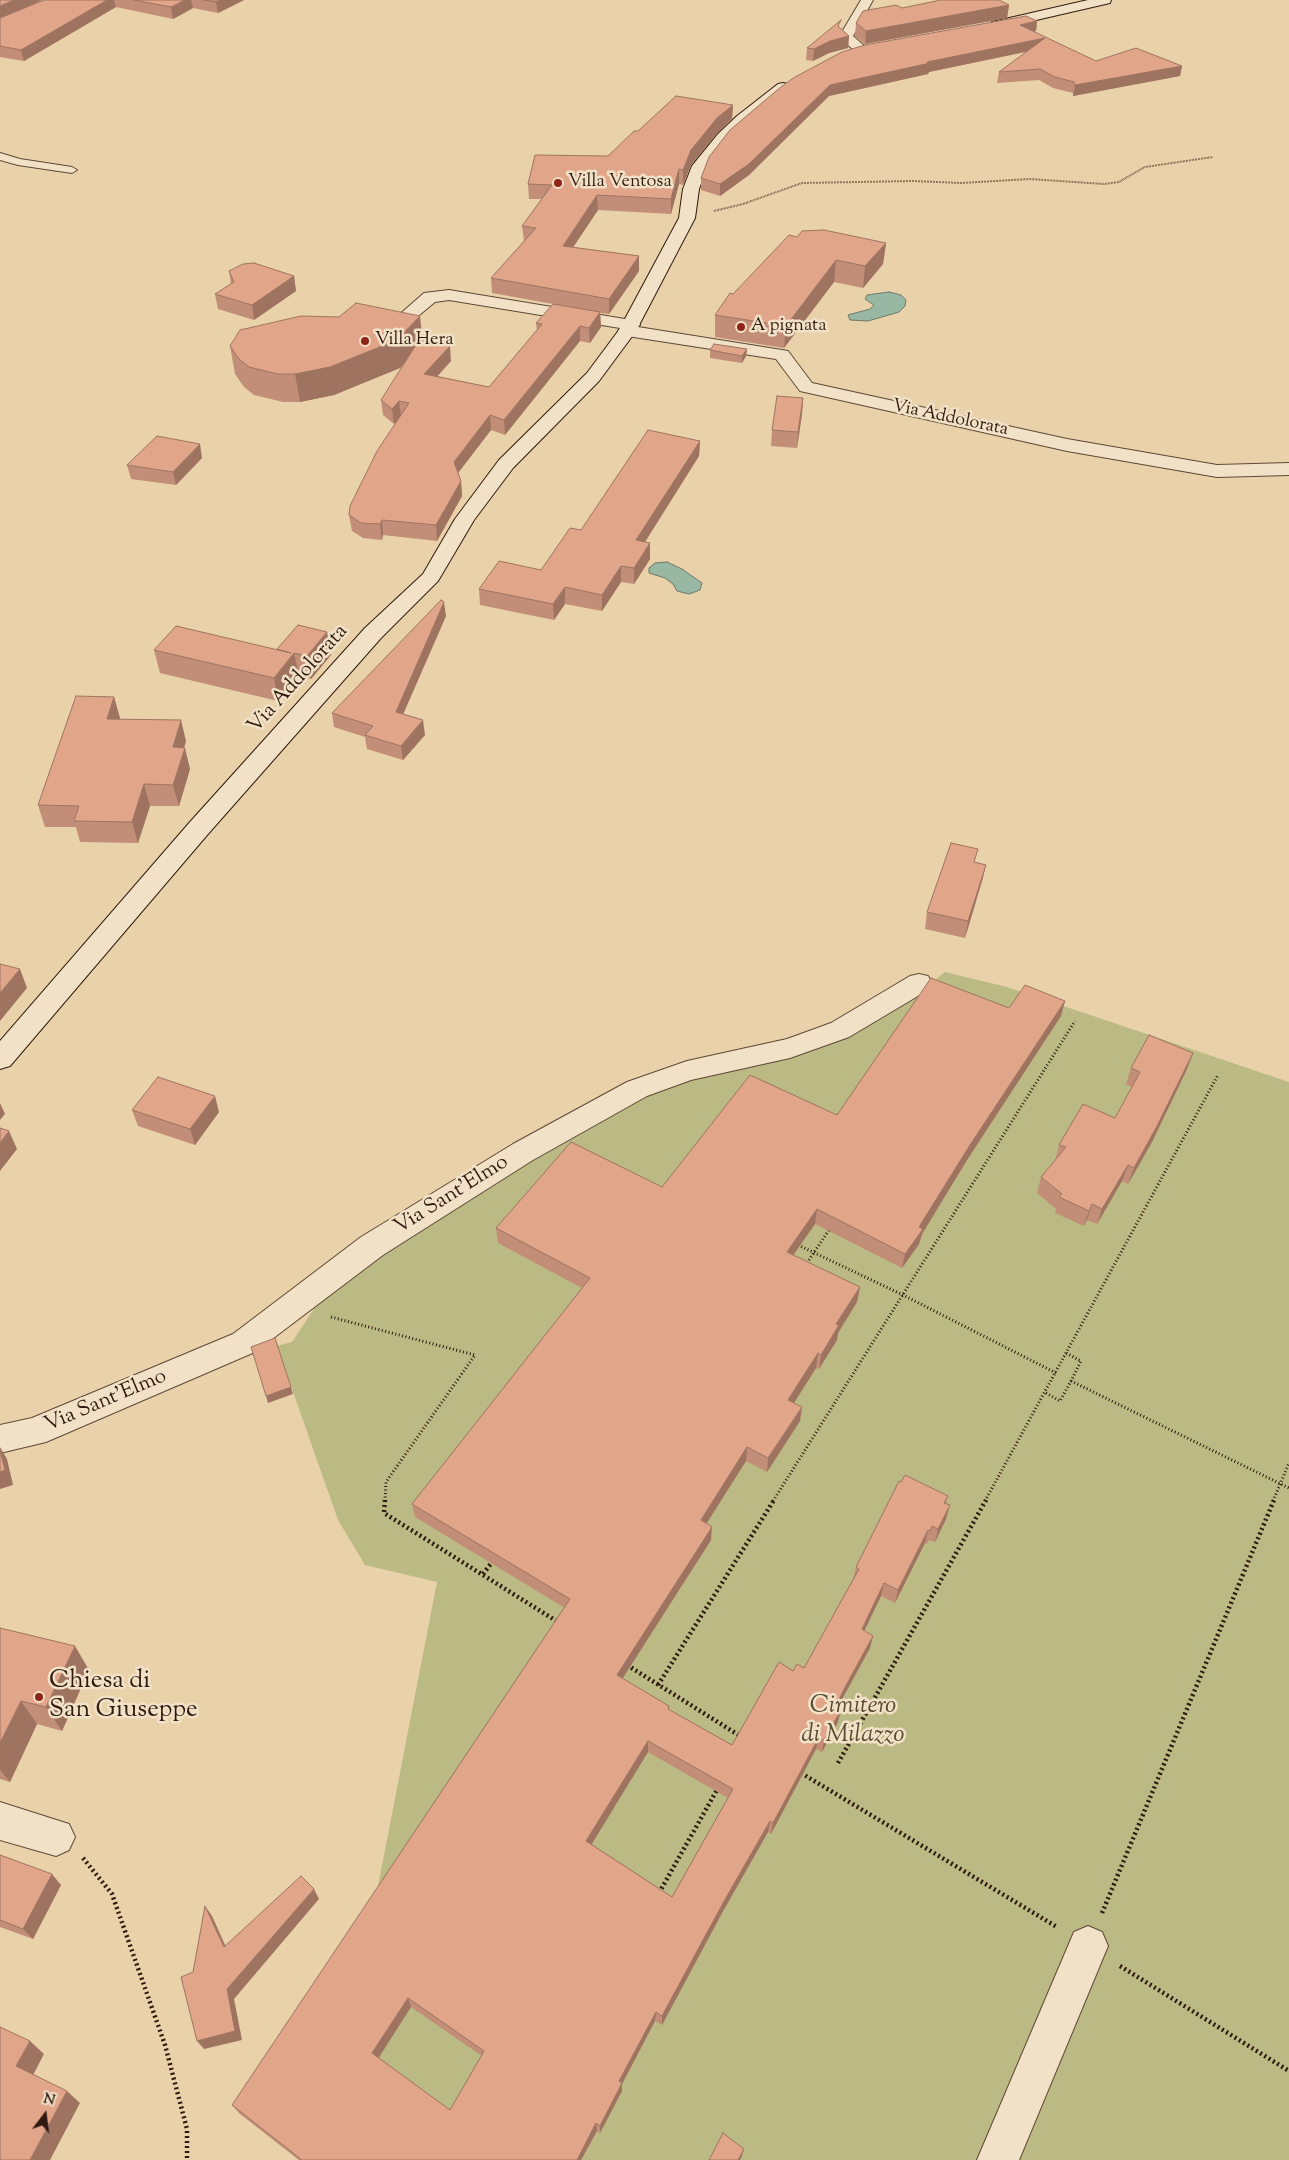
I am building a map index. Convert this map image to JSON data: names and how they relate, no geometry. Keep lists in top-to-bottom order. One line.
{"streets":{"street":["Via Addolorata","Via Sant'Elmo"]},"parks":["Cimitero di Milazzo"],"places":["Villa Ventosa","A pignata","Villa Hera","Chiesa di San Giuseppe"],"north":"top"}
